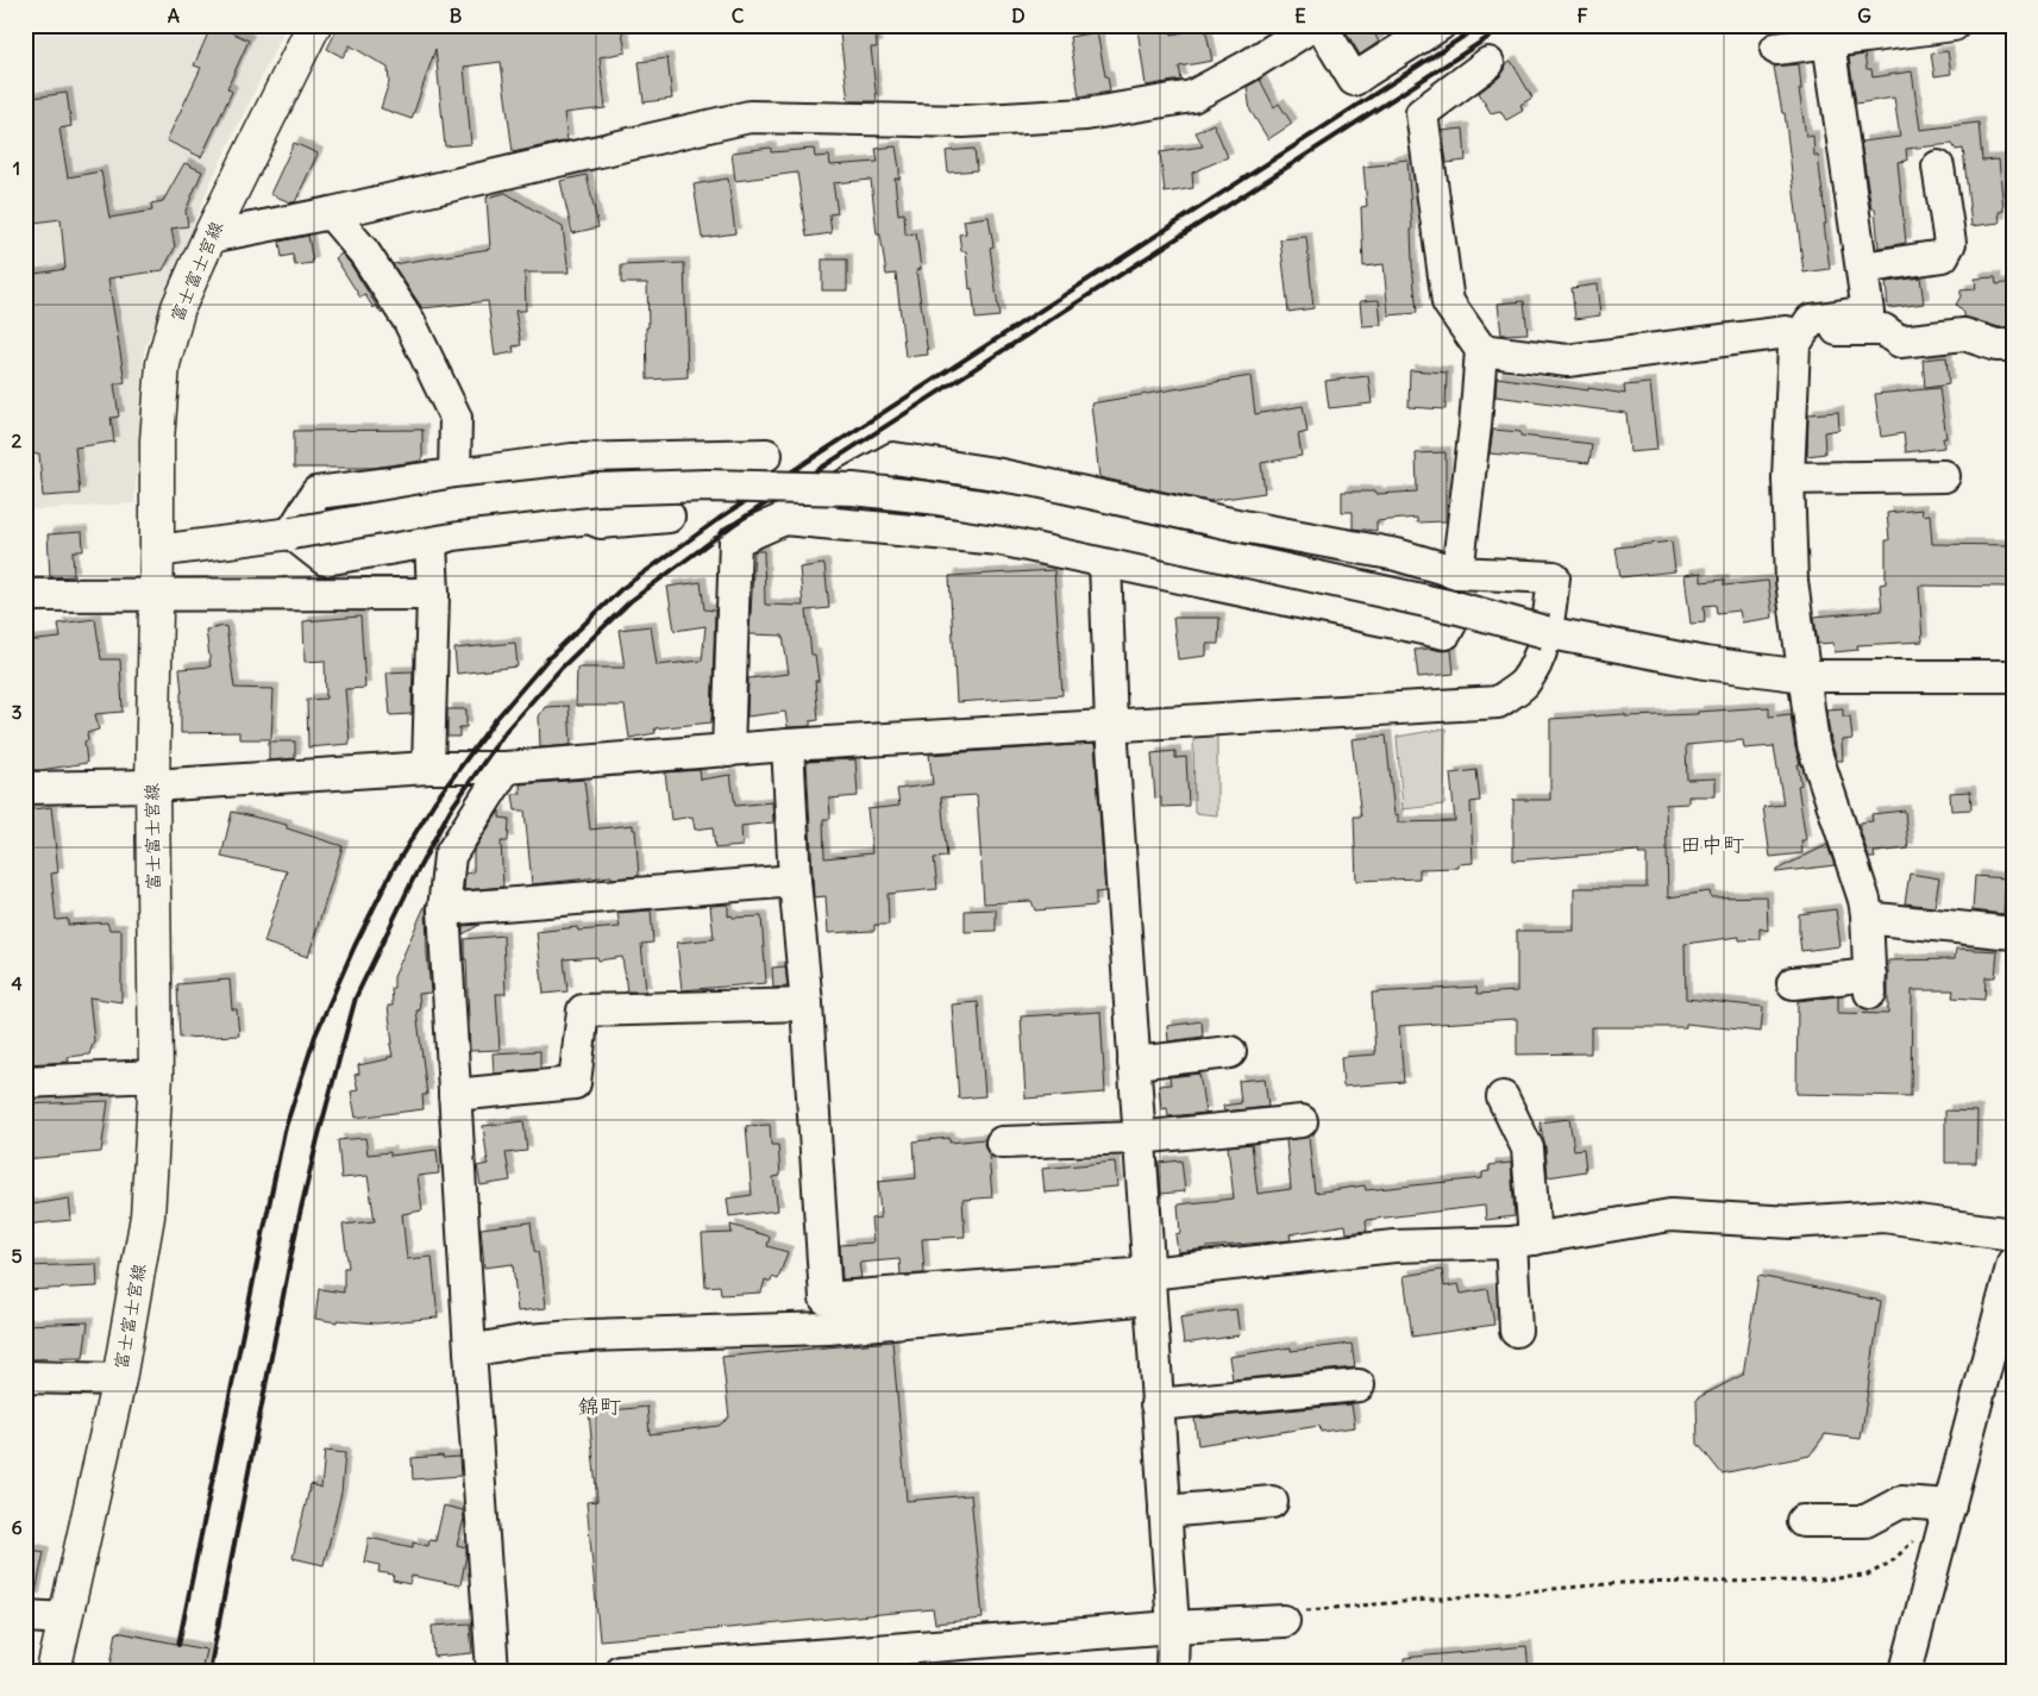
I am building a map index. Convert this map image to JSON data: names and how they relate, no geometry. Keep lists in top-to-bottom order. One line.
{"streets":{"main road":["富士富士宮線"]},"districts":["田中町","錦町"],"grid":{"columns":["A","B","C","D","E","F","G"],"rows":["1","2","3","4","5","6"]}}
